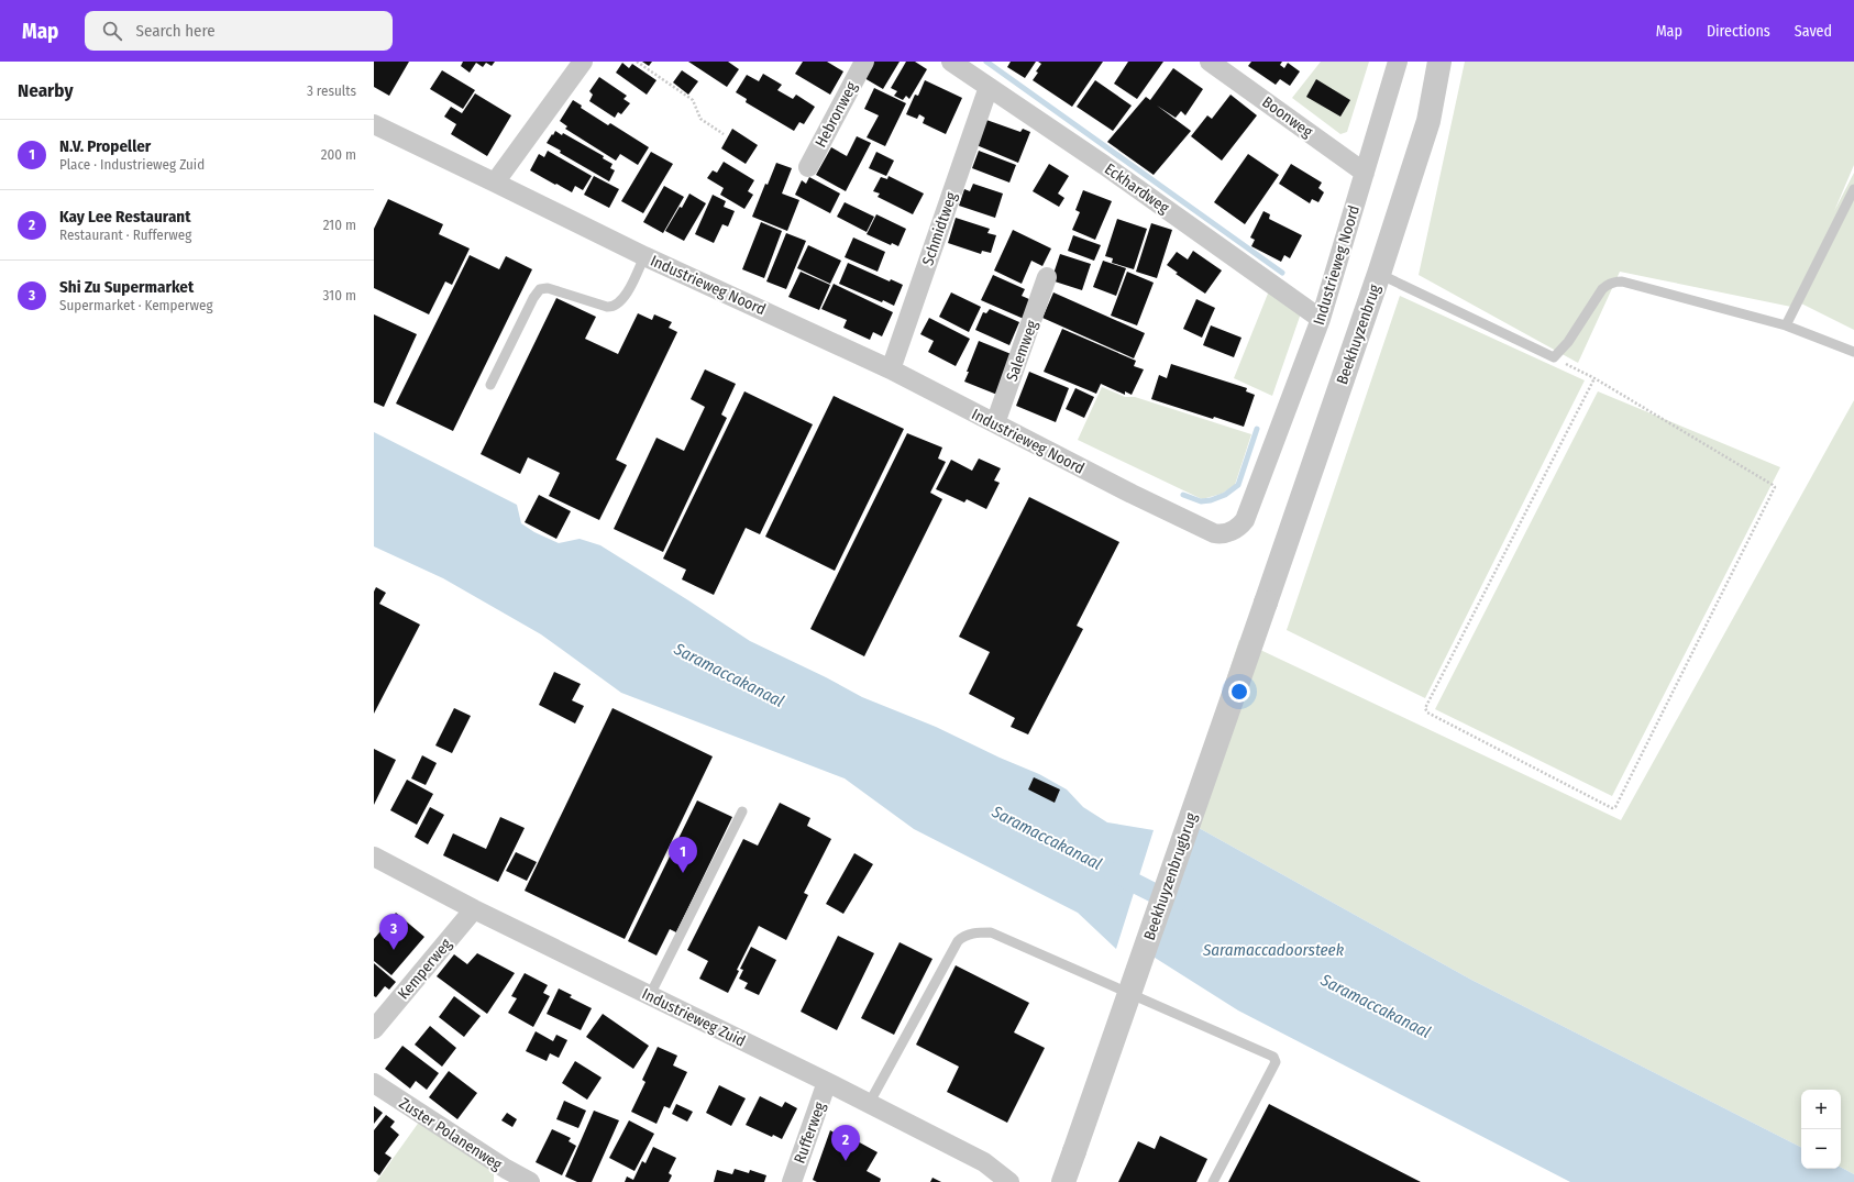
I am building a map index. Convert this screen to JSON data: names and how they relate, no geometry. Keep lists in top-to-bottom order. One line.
{"streets":{"street":["Hebronweg","Boonweg","Eckhardweg","Schmidtweg","Industrieweg Noord","Beekhuyzenbrug","Salemweg","Beekhuyzenbrugbrug","Kemperweg","Industrieweg Zuid","Rufferweg","Zuster Polanenweg"]},"crossings":[["Boonweg","Industrieweg Noord"],["Eckhardweg","Schmidtweg"],["Eckhardweg","Industrieweg Noord"],["Schmidtweg","Industrieweg Noord"],["Industrieweg Noord","Salemweg"],["Beekhuyzenbrug","Beekhuyzenbrugbrug"],["Kemperweg","Industrieweg Zuid"],["Industrieweg Zuid","Rufferweg"]],"water":["Saramaccakanaal","Saramaccadoorsteek"],"page":{"header":"Map","search":"Search here","nav":["Map","Directions","Saved"],"heading":["Nearby","3 results"],"list":[{"mark":"1","name":"N.V. Propeller","note":"Place · Industrieweg Zuid","value":"200 m"},{"mark":"2","name":"Kay Lee Restaurant","note":"Restaurant · Rufferweg","value":"210 m"},{"mark":"3","name":"Shi Zu Supermarket","note":"Supermarket · Kemperweg","value":"310 m"}],"pins":["1","3","2"],"map_buttons":["+","−"]}}
